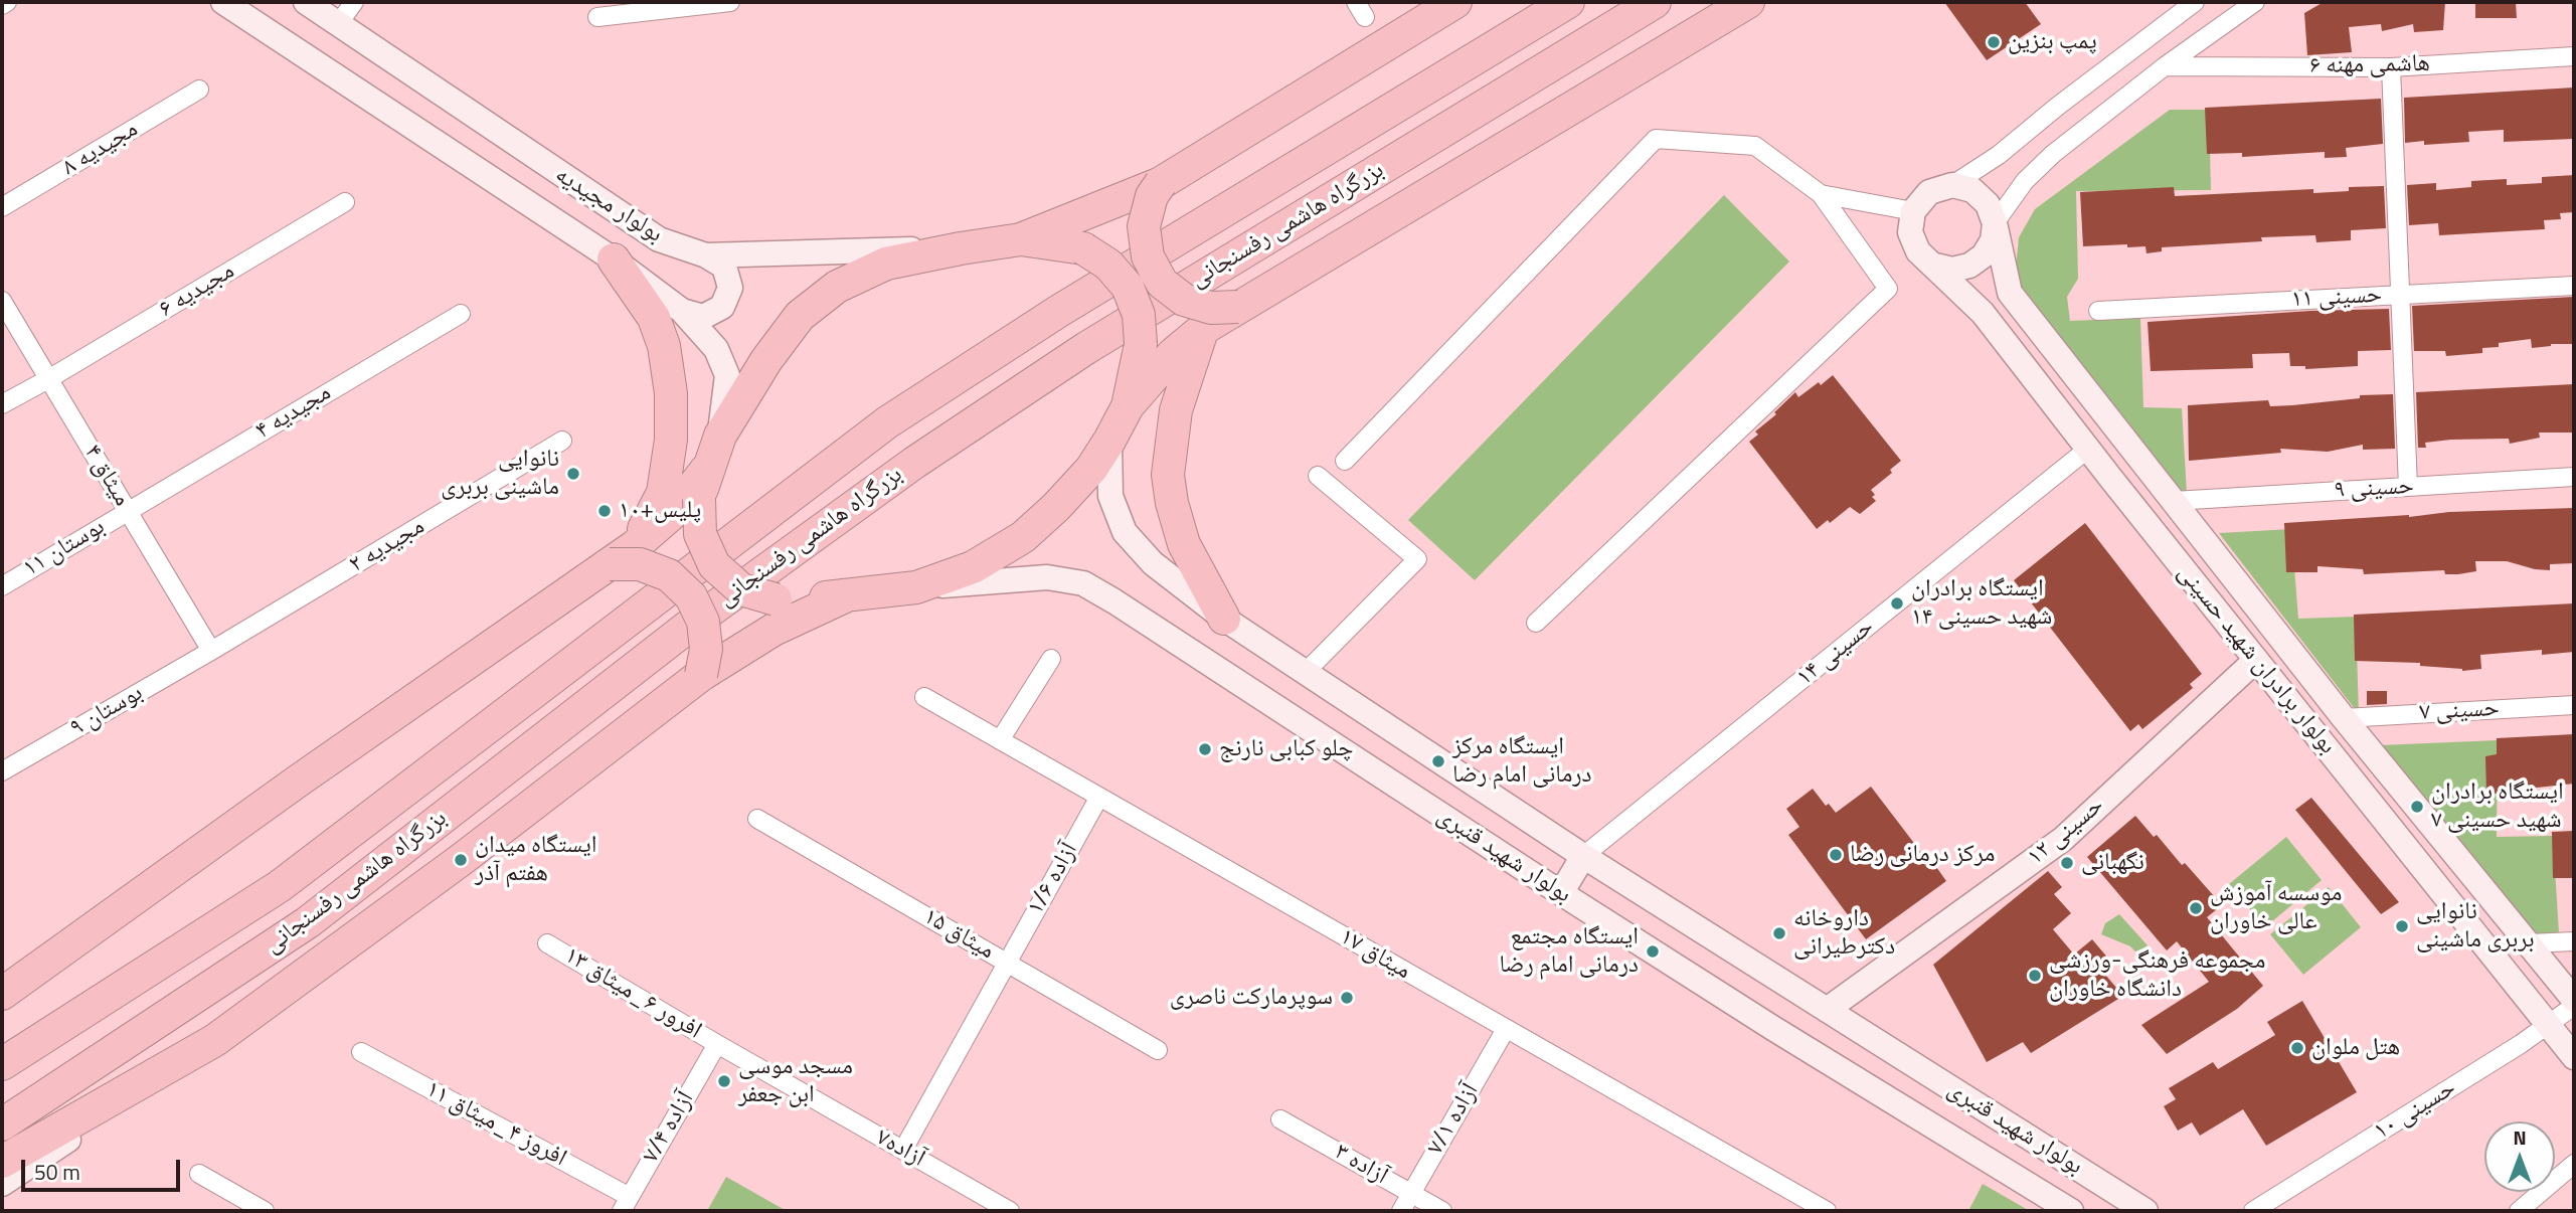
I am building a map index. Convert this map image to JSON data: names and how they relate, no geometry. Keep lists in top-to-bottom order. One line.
{"streets":{"highway":["بزرگراه هاشمی رفسنجانی"],"main road":["بولوار مجیدیه","بولوار برادران شهید حسینی","حسینی ۱۲","بولوار شهید قنبری"],"street":["هاشمی مهنه ۶","مجیدیه ۸","مجیدیه ۶","حسینی ۱۱","مجیدیه ۴","میثاق ۴","حسینی ۹","مجیدیه ۲","بوستان ۱۱","حسینی ۱۴","بوستان ۹","حسینی ۷","آزاده ۱/۶","میثاق ۱۵","میثاق ۱۷","افرور ۶_میثاق ۱۳","حسینی ۱۰","آزاده ۷/۱","افروز ۴_میثاق ۱۱","آزاده ۷/۴","آزاده۷","آزاده ۳"]},"crossings":[["مجیدیه ۶","میثاق ۴"],["مجیدیه ۴","میثاق ۴"],["مجیدیه ۴","بوستان ۱۱"],["میثاق ۴","مجیدیه ۲"],["میثاق ۴","بوستان ۱۱"],["میثاق ۴","بوستان ۹"],["حسینی ۹","بولوار برادران شهید حسینی"],["مجیدیه ۲","بوستان ۹"],["حسینی ۱۴","بولوار برادران شهید حسینی"],["حسینی ۱۴","بولوار شهید قنبری"],["بولوار برادران شهید حسینی","حسینی ۷"],["بولوار برادران شهید حسینی","حسینی ۱۲"],["بولوار برادران شهید حسینی","حسینی ۱۰"],["حسینی ۱۲","بولوار شهید قنبری"],["آزاده ۱/۶","میثاق ۱۵"],["آزاده ۱/۶","میثاق ۱۷"],["آزاده ۱/۶","آزاده۷"],["میثاق ۱۷","آزاده ۷/۱"],["افرور ۶_میثاق ۱۳","آزاده ۷/۴"],["افرور ۶_میثاق ۱۳","آزاده۷"],["آزاده ۷/۱","آزاده ۳"],["افروز ۴_میثاق ۱۱","آزاده ۷/۴"],["آزاده ۷/۴","آزاده۷"]],"places":["پمپ بنزین","نانوایی ماشینی بربری","پلیس+۱۰","ایستگاه برادران شهید حسینی ۱۴","چلو کبابی نارنج","ایستگاه مرکز درمانی امام رضا","ایستگاه برادران شهید حسینی ۷","مرکز درمانی رضا","ایستگاه میدان هفتم آذر","نگهبانی","موسسه آموزش عالی خاوران","نانوایی بربری ماشینی","داروخانه دکترطیرانی","ایستگاه مجتمع درمانی امام رضا","مجموعه فرهنگی-ورزشی دانشگاه خاوران","سوپرمارکت ناصری","هتل ملوان","مسجد موسی ابن جعفر"],"scale_bar":"50 m","north":"top"}
